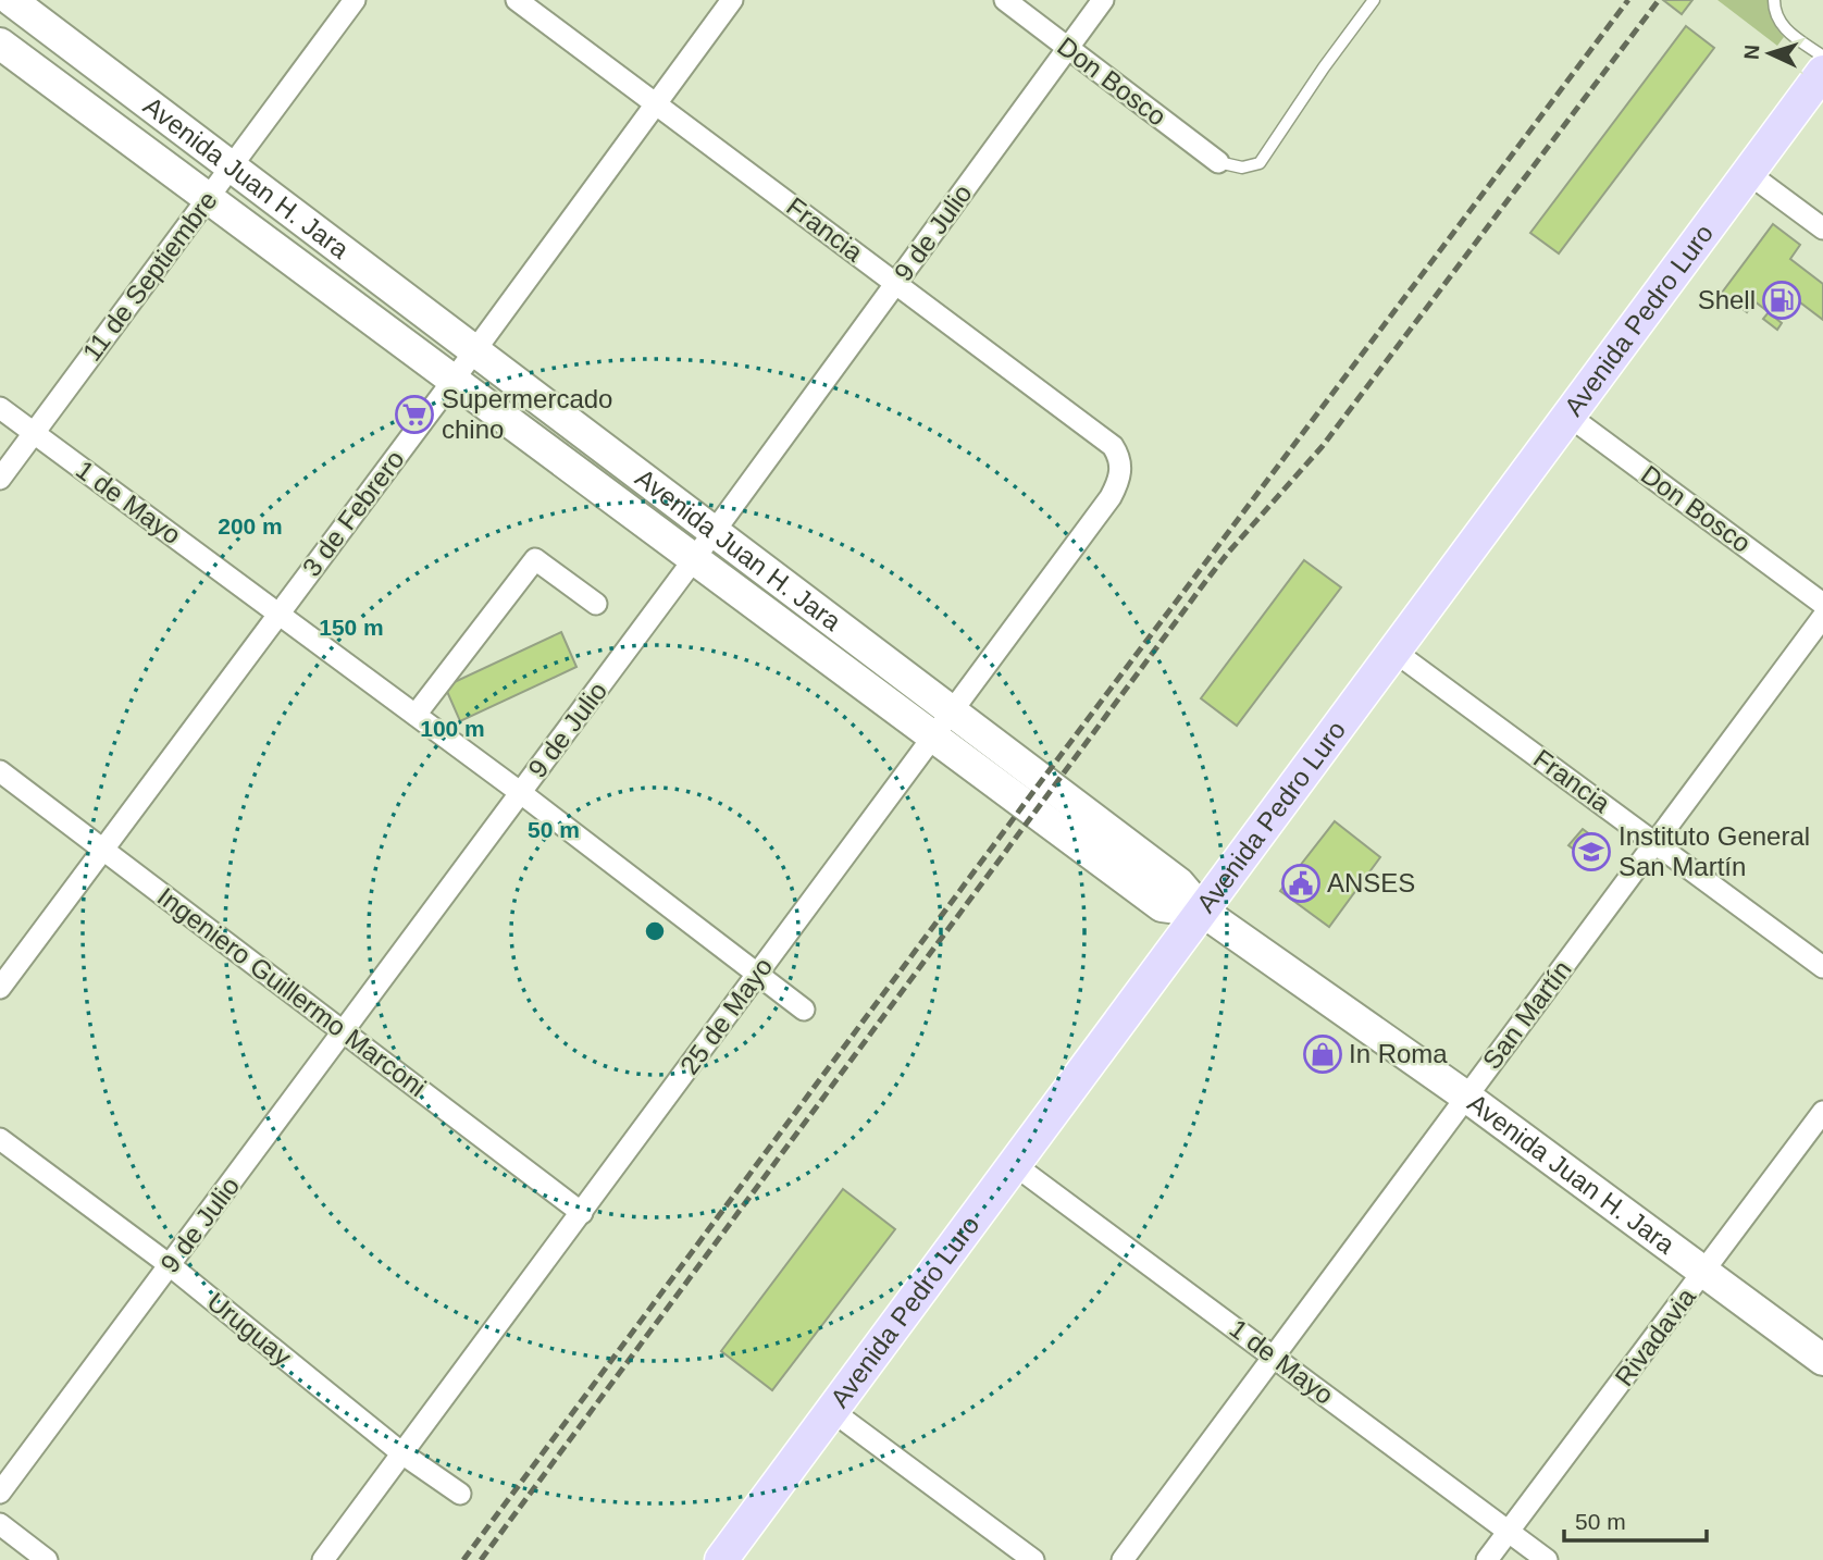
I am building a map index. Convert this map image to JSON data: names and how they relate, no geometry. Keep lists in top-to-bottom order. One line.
{"streets":{"main road":["Avenida Juan H. Jara","Avenida Pedro Luro"],"street":["Don Bosco","Francia","9 de Julio","11 de Septiembre","1 de Mayo","3 de Febrero","Ingeniero Guillermo Marconi","San Martín","25 de Mayo","Uruguay","Rivadavia"]},"crossings":[["Don Bosco","9 de Julio"],["Don Bosco","Avenida Pedro Luro"],["Avenida Juan H. Jara","9 de Julio"],["Avenida Juan H. Jara","11 de Septiembre"],["Avenida Juan H. Jara","Avenida Pedro Luro"],["Avenida Juan H. Jara","3 de Febrero"],["Avenida Juan H. Jara","San Martín"],["Avenida Juan H. Jara","25 de Mayo"],["Avenida Juan H. Jara","Rivadavia"],["Francia","9 de Julio"],["Francia","Avenida Pedro Luro"],["Francia","3 de Febrero"],["Francia","San Martín"],["Francia","25 de Mayo"],["9 de Julio","1 de Mayo"],["9 de Julio","Ingeniero Guillermo Marconi"],["9 de Julio","Uruguay"],["11 de Septiembre","1 de Mayo"],["Avenida Pedro Luro","1 de Mayo"],["1 de Mayo","3 de Febrero"],["1 de Mayo","San Martín"],["1 de Mayo","25 de Mayo"],["1 de Mayo","Rivadavia"],["3 de Febrero","Ingeniero Guillermo Marconi"],["Ingeniero Guillermo Marconi","25 de Mayo"],["25 de Mayo","Uruguay"]],"places":{"fuel station":["Shell"],"supermarket":["Supermercado chino"],"school or university":["Instituto General San Martín"],"public building":["ANSES"],"shop":["In Roma"]},"scale_bar":"50 m","north":"left","rings":["200 m","150 m","100 m","50 m"]}
